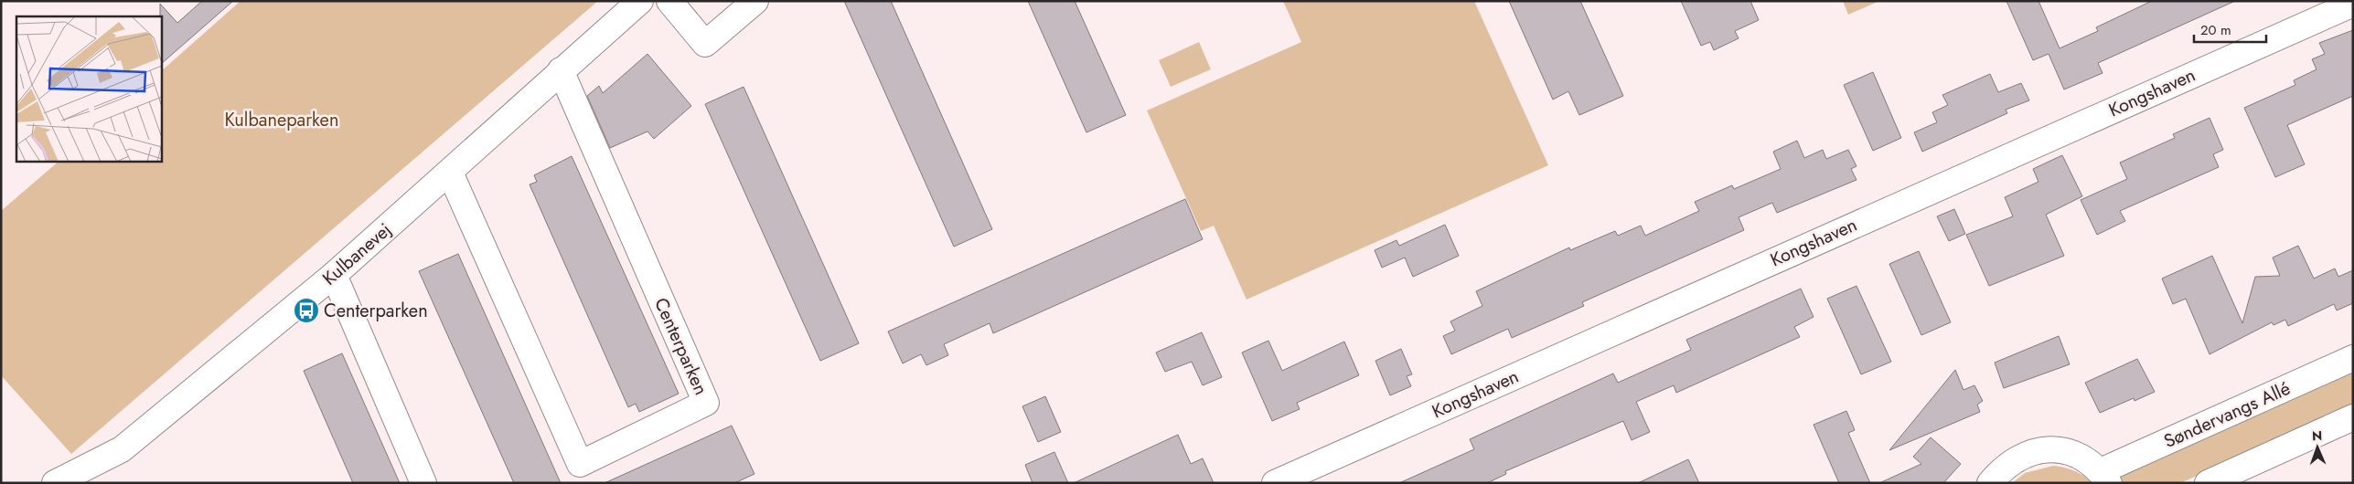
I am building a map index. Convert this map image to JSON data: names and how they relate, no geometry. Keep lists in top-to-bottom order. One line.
{"streets":{"street":["Kongshaven","Kulbanevej","Centerparken","Søndervangs Allé"]},"crossings":[["Kulbanevej","Centerparken"]],"parks":["Kulbaneparken"],"places":{"bus stop":["Centerparken"]},"scale_bar":"20 m","north":"top"}
